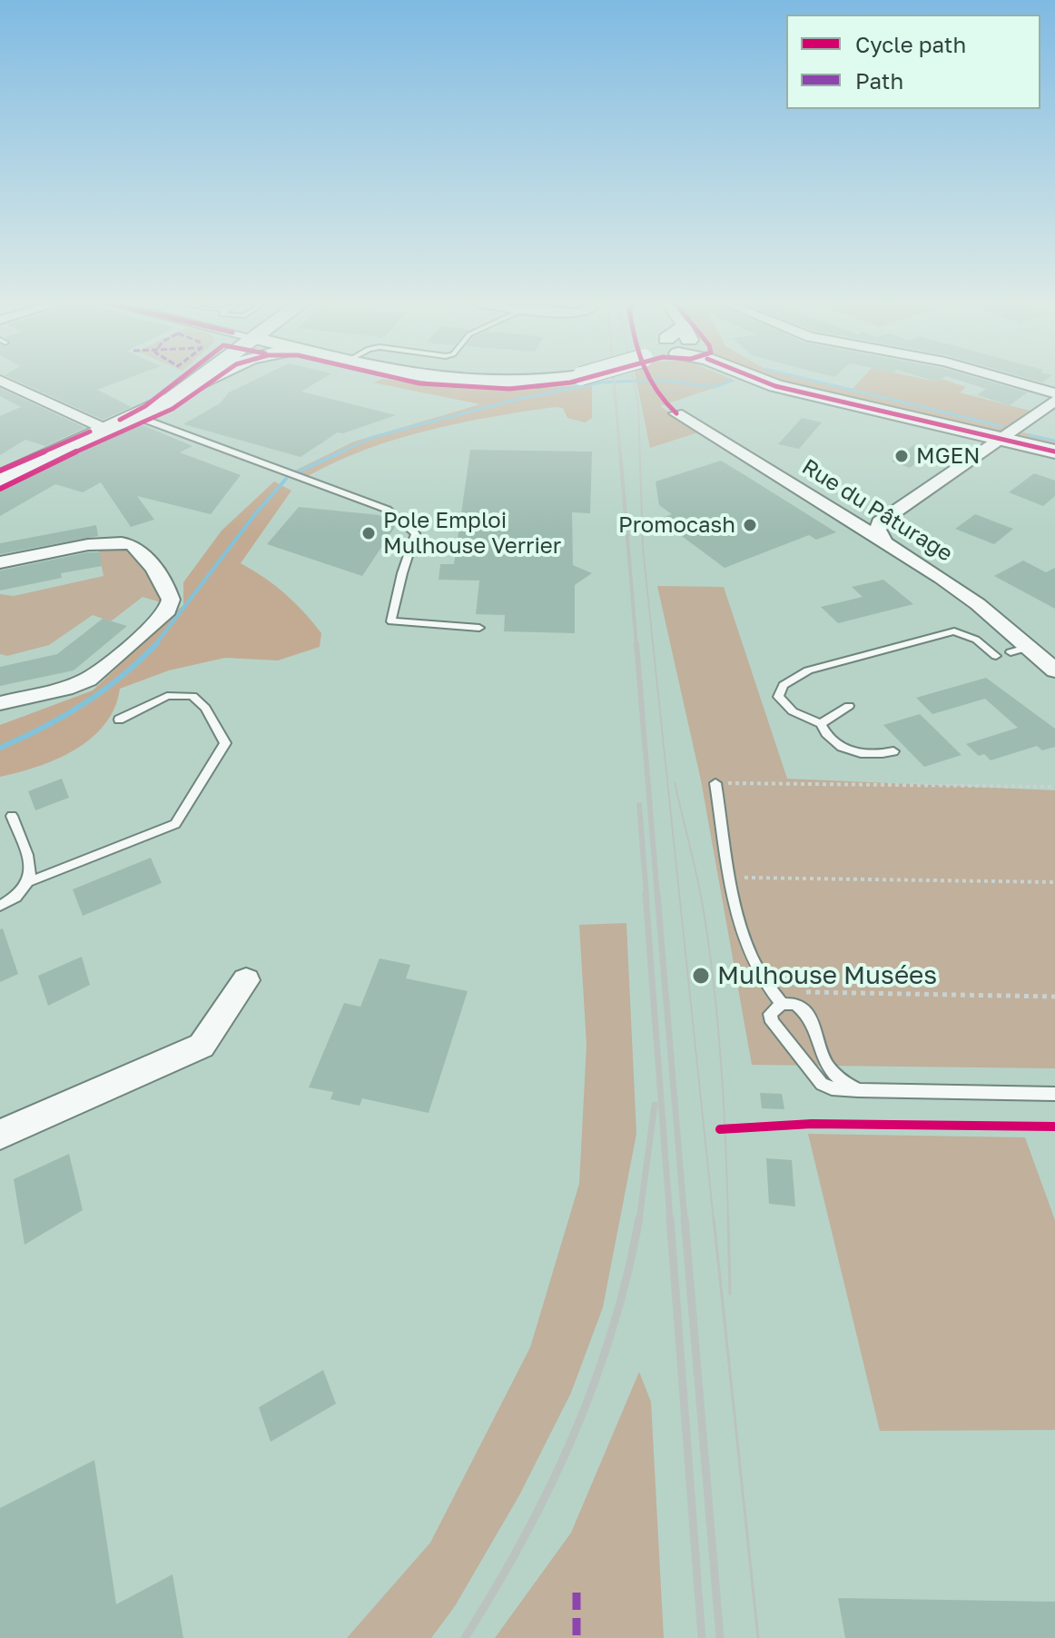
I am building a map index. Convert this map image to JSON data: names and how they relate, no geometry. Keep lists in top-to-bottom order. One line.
{"streets":{"street":["Rue du Pâturage"]},"places":["MGEN","Promocash","Pole Emploi Mulhouse Verrier","Mulhouse Musées"],"legend":["Cycle path","Path"]}
